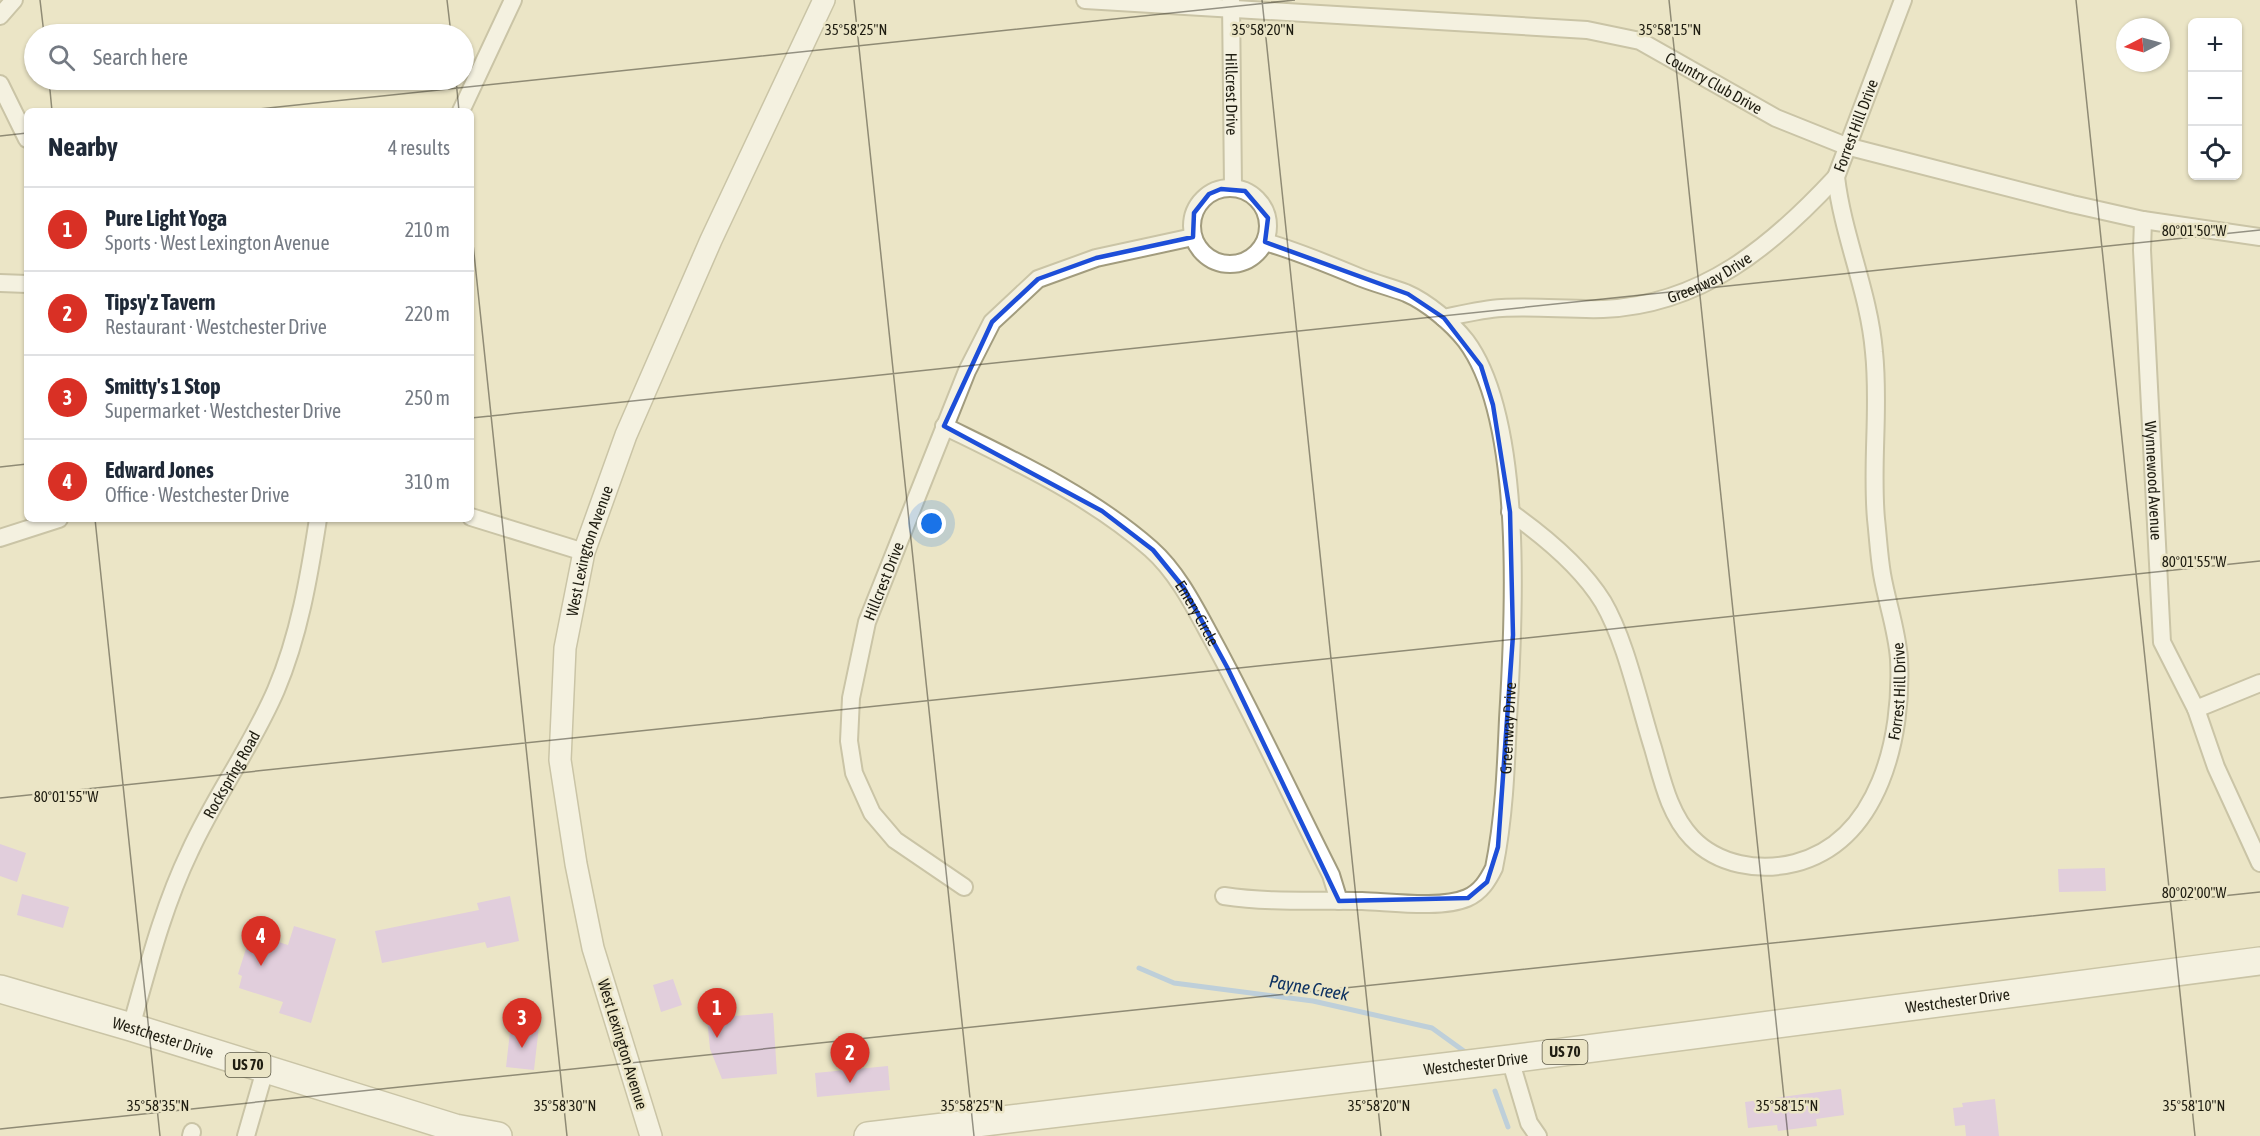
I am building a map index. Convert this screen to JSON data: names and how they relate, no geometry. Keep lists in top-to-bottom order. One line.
{"streets":{"main road":["Westchester Drive","US 70"],"street":["Country Club Drive","Hillcrest Drive","Forrest Hill Drive","Greenway Drive","Wynnewood Avenue","West Lexington Avenue","Emery Circle","Rockspring Road"]},"crossings":[["Country Club Drive","Hillcrest Drive"],["Country Club Drive","Forrest Hill Drive"],["Country Club Drive","Wynnewood Avenue"],["Hillcrest Drive","Greenway Drive"],["Hillcrest Drive","Emery Circle"],["Forrest Hill Drive","Greenway Drive"],["Greenway Drive","Emery Circle"],["Rockspring Road","Westchester Drive"]],"water":["Payne Creek"],"north":"left","page":{"map_buttons":["+","−"],"search":"Search here","heading":["Nearby","4 results"],"list":[{"mark":"1","name":"Pure Light Yoga","note":"Sports · West Lexington Avenue","value":"210 m"},{"mark":"2","name":"Tipsy'z Tavern","note":"Restaurant · Westchester Drive","value":"220 m"},{"mark":"3","name":"Smitty's 1 Stop","note":"Supermarket · Westchester Drive","value":"250 m"},{"mark":"4","name":"Edward Jones","note":"Office · Westchester Drive","value":"310 m"}],"pins":["4","1","3","2"]},"coordinates":["35°58'25\"N","35°58'20\"N","35°58'15\"N","80°01'50\"W","80°01'55\"W","80°02'00\"W","35°58'35\"N","35°58'30\"N","35°58'10\"N"]}
